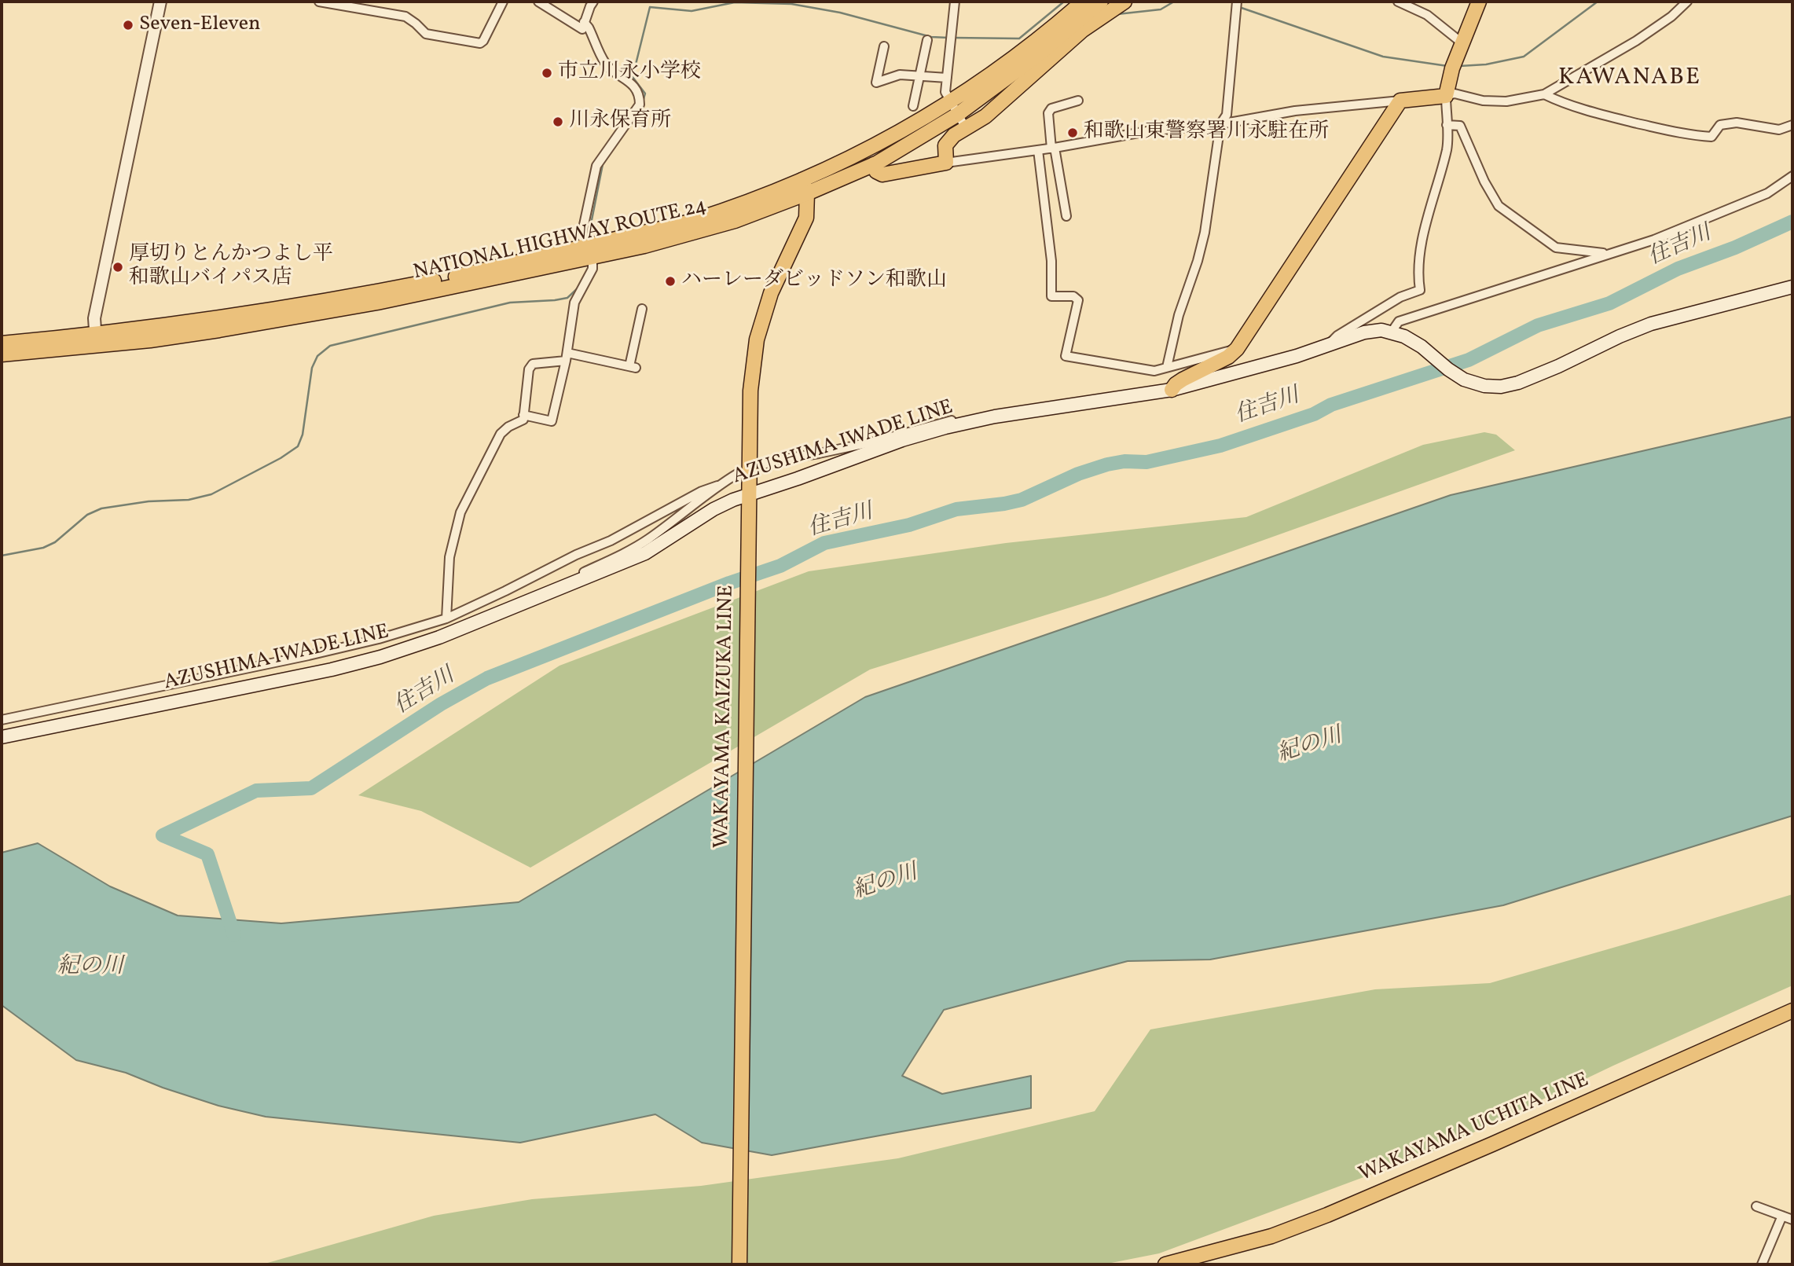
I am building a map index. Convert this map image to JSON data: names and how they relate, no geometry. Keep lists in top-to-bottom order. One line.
{"streets":{"main road":["NATIONAL HIGHWAY ROUTE 24","AZUSHIMA IWADE LINE","WAKAYAMA KAIZUKA LINE","WAKAYAMA UCHITA LINE"]},"crossings":[["NATIONAL HIGHWAY ROUTE 24","WAKAYAMA KAIZUKA LINE"],["AZUSHIMA IWADE LINE","WAKAYAMA KAIZUKA LINE"]],"districts":["KAWANABE"],"water":["住吉川","紀の川"],"places":["Seven-Eleven","市立川永小学校","川永保育所","和歌山東警察署川永駐在所","厚切りとんかつよし平 和歌山バイパス店","ハーレーダビッドソン和歌山"]}
